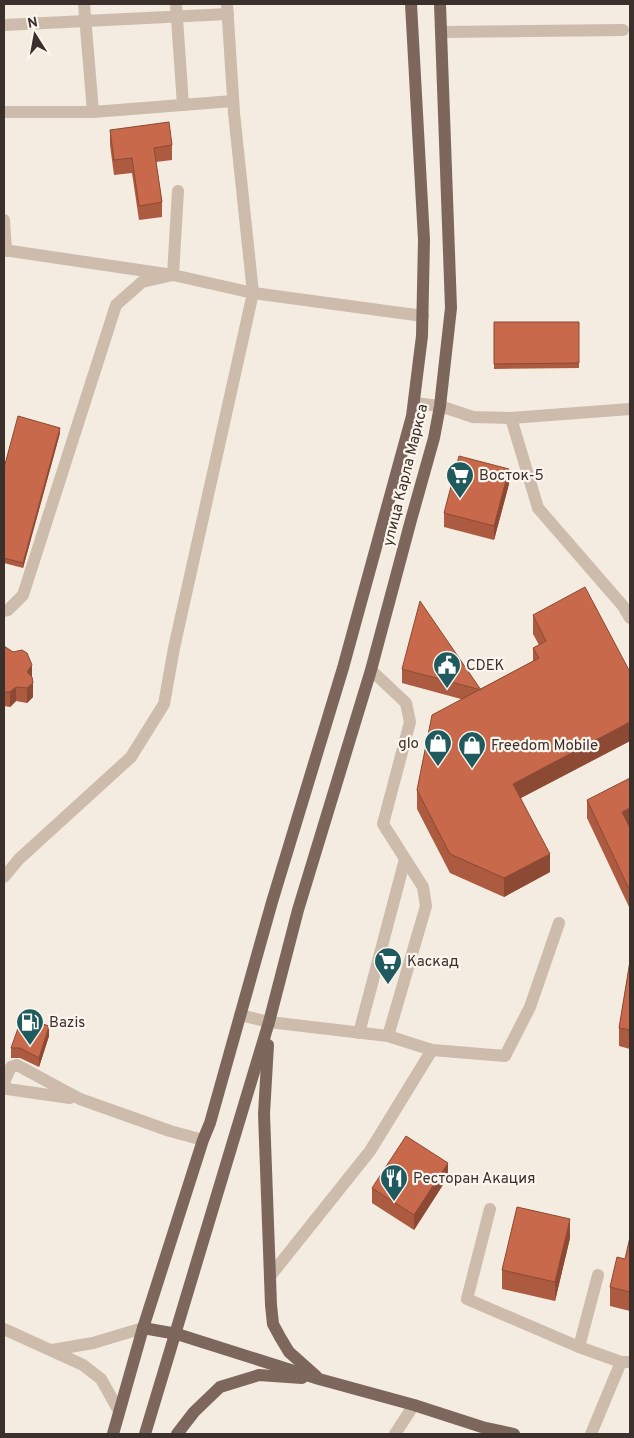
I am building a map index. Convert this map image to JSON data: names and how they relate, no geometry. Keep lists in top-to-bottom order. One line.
{"streets":{"main road":["улица Карла Маркса"]},"places":{"supermarket":["Восток-5","Каскад"],"public building":["CDEK"],"shop":["glo","Freedom Mobile"],"fuel station":["Bazis"],"restaurant":["Ресторан Акация"]},"north":"top"}
